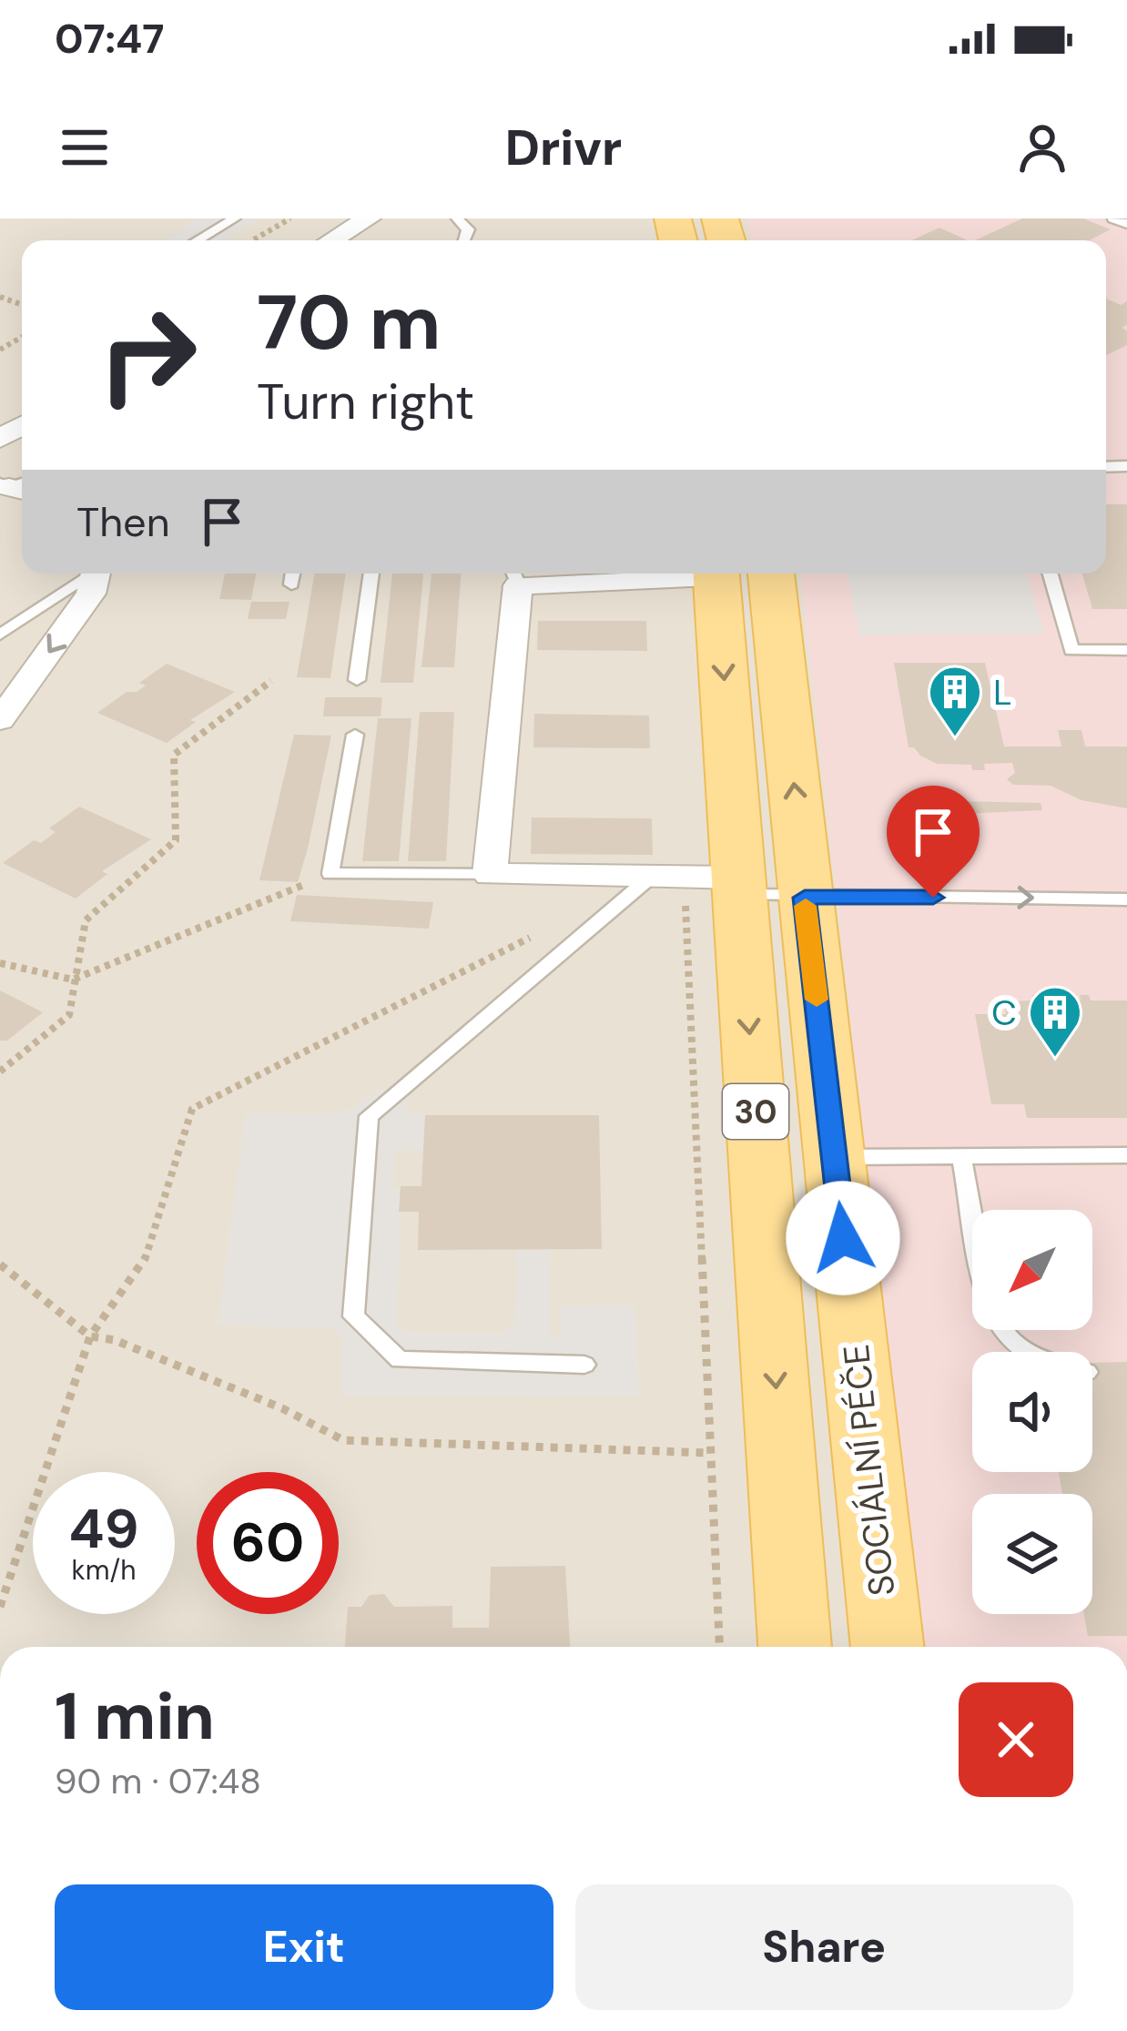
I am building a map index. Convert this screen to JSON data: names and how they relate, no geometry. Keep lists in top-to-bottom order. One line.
{"streets":{"main road":["30","SOCIÁLNÍ PÉČE"]},"places":{"building":["L","C"]},"north":"bottom left","page":{"status":"07:47","header":"Drivr","turn":["70 m","Turn right"],"then":"Then","speed":"49 km/h","limit":"60","heading":["1 min","90 m · 07:48"],"buttons":["Exit","Share"]}}
